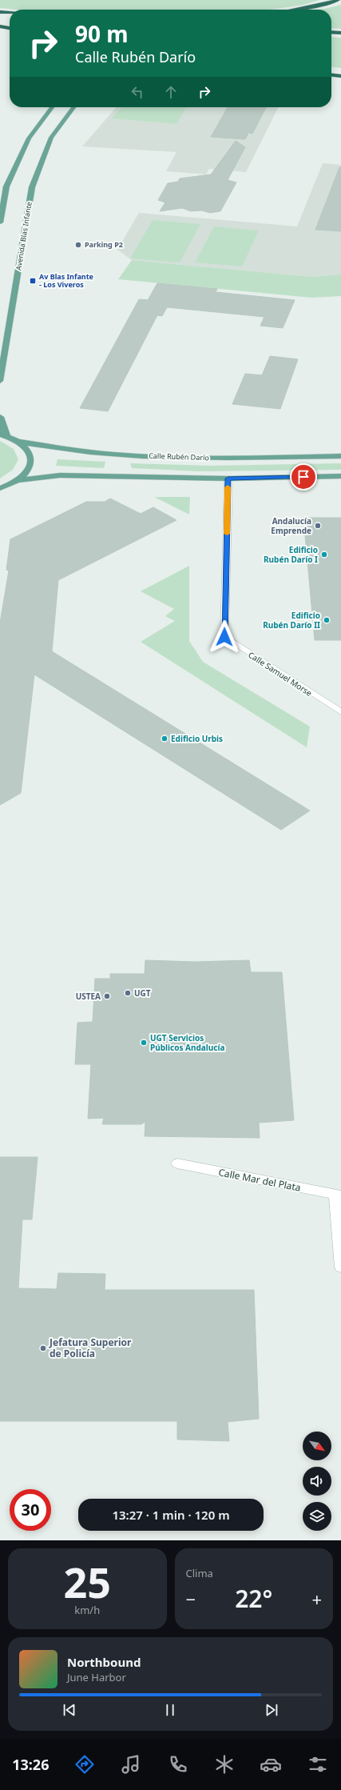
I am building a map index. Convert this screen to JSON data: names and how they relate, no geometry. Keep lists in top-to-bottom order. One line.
{"streets":{"main road":["Avenida Blas Infante","Calle Rubén Darío"],"street":["Calle Samuel Morse","Calle Mar del Plata"]},"places":{"other":["Parking P2","Andalucía Emprende","Edificio Rubén Darío I","Edificio Rubén Darío II","Edificio Urbis","UGT","USTEA","UGT Servicios Públicos Andalucía","Jefatura Superior de Policía"],"transit":["Av Blas Infante - Los Viveros"]},"north":"bottom right","page":{"turn":["90 m","Calle Rubén Darío"],"limit":"30","trip":"13:27 · 1 min · 120 m","tile":[["25","km/h"],"Clima"],"heat":["−","22°","+"],"song":["Northbound","June Harbor"],"tabs":"13:26"}}
